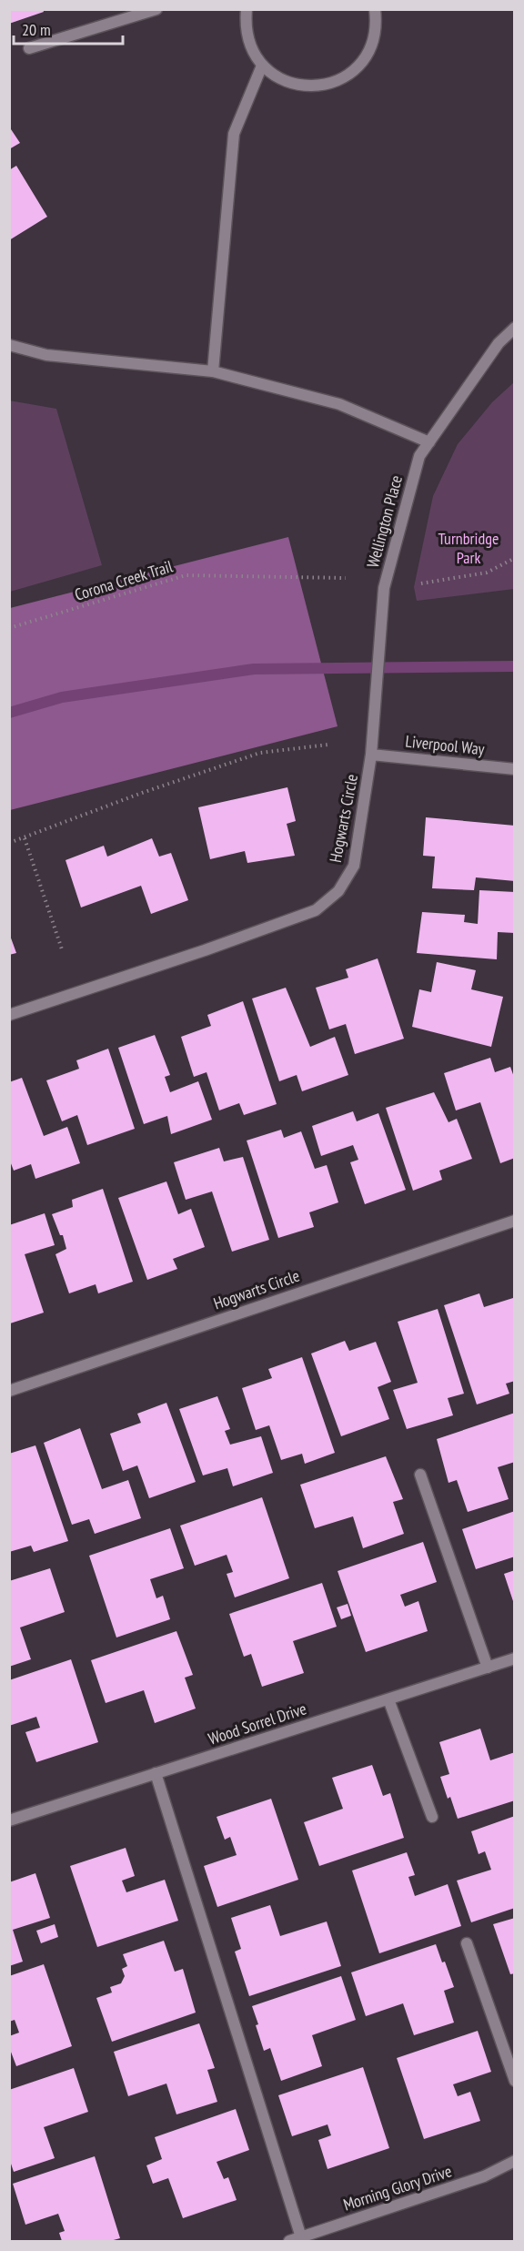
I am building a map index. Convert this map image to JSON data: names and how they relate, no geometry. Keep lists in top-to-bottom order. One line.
{"streets":{"street":["Wellington Place","Liverpool Way","Hogwarts Circle","Wood Sorrel Drive","Morning Glory Drive"],"path":["Corona Creek Trail"]},"crossings":[["Wellington Place","Liverpool Way"],["Wellington Place","Hogwarts Circle"],["Liverpool Way","Hogwarts Circle"]],"parks":["Turnbridge Park"],"scale_bar":"20 m"}
